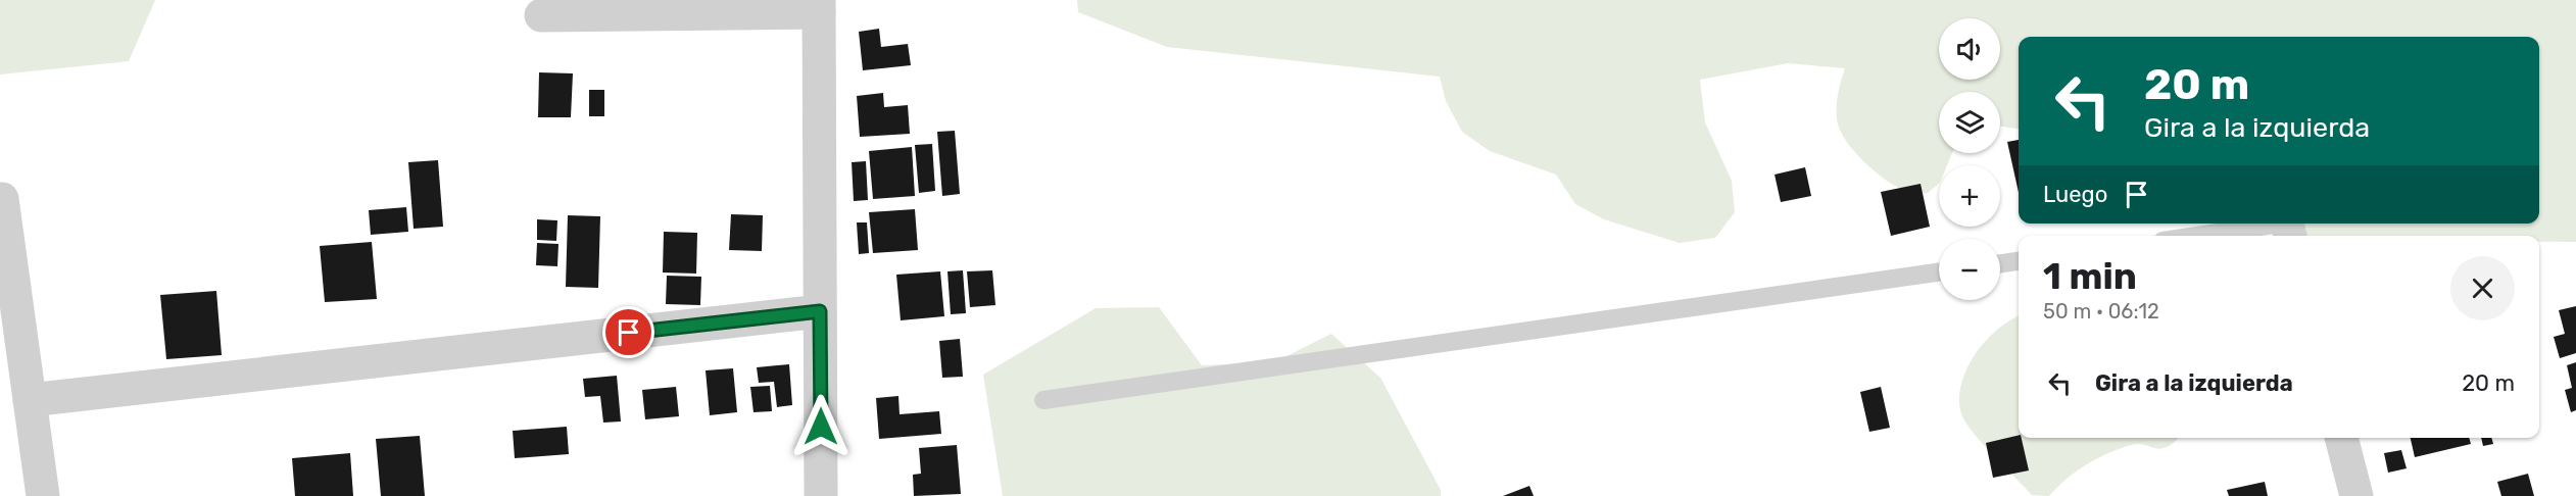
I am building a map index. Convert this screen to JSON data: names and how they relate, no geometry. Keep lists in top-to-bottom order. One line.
{"page":{"map_buttons":["+","−"],"turn":["20 m","Gira a la izquierda"],"then":"Luego","heading":["1 min","50 m · 06:12"],"list":[{"name":"Gira a la izquierda","value":"20 m"}]}}
